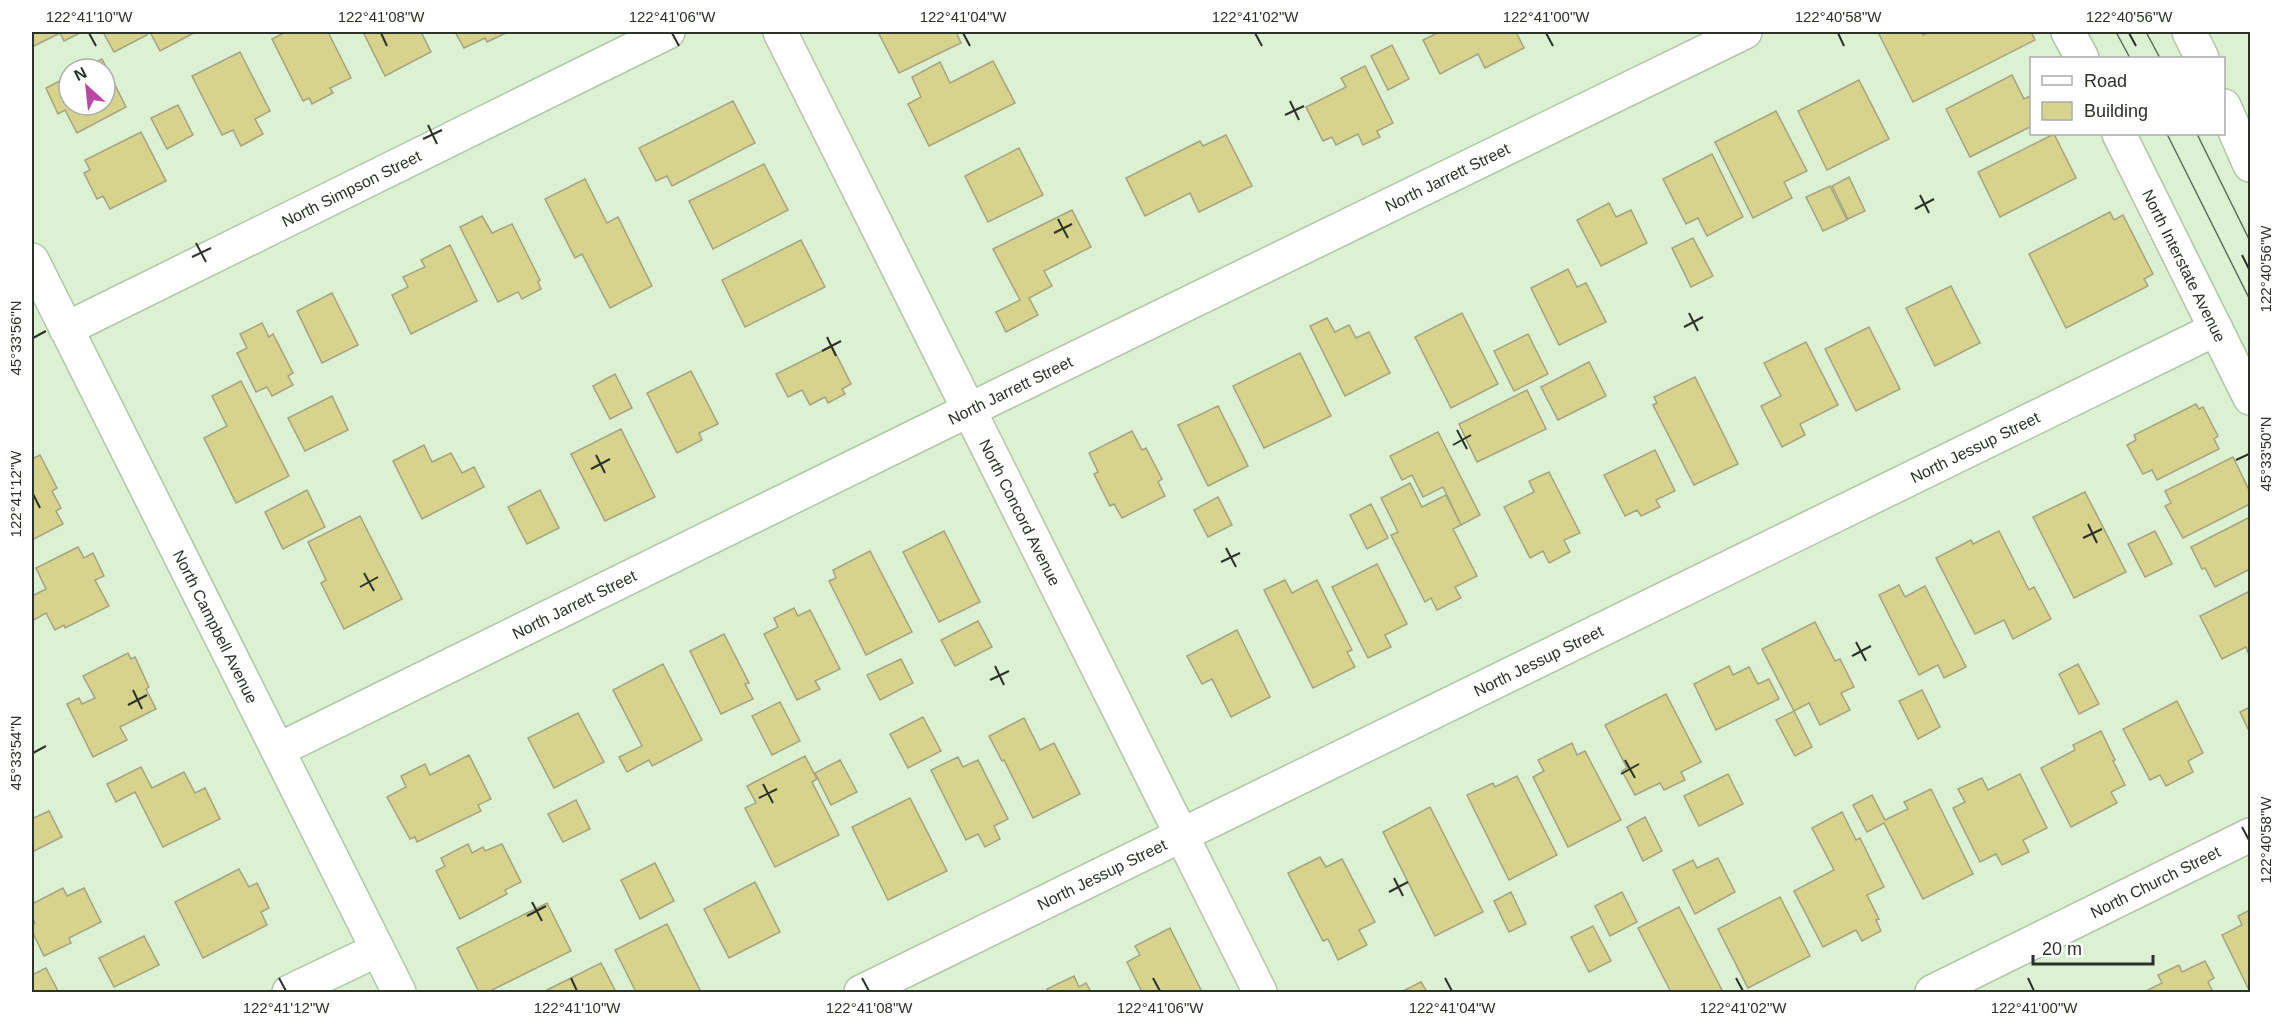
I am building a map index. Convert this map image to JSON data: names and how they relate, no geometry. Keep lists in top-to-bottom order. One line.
{"streets":{"street":["North Jarrett Street","North Simpson Street","North Interstate Avenue","North Jessup Street","North Concord Avenue","North Campbell Avenue","North Church Street"]},"crossings":[["North Jarrett Street","North Concord Avenue"],["North Jarrett Street","North Campbell Avenue"],["North Simpson Street","North Campbell Avenue"],["North Interstate Avenue","North Jessup Street"],["North Jessup Street","North Concord Avenue"]],"legend":["Road","Building"],"scale_bar":"20 m","north":"top left","coordinates":["122°41'10\"W","122°41'08\"W","122°41'06\"W","122°41'04\"W","122°41'02\"W","122°41'00\"W","122°40'58\"W","122°40'56\"W","45°33'56\"N","45°33'50\"N","122°41'12\"W","45°33'54\"N"]}
